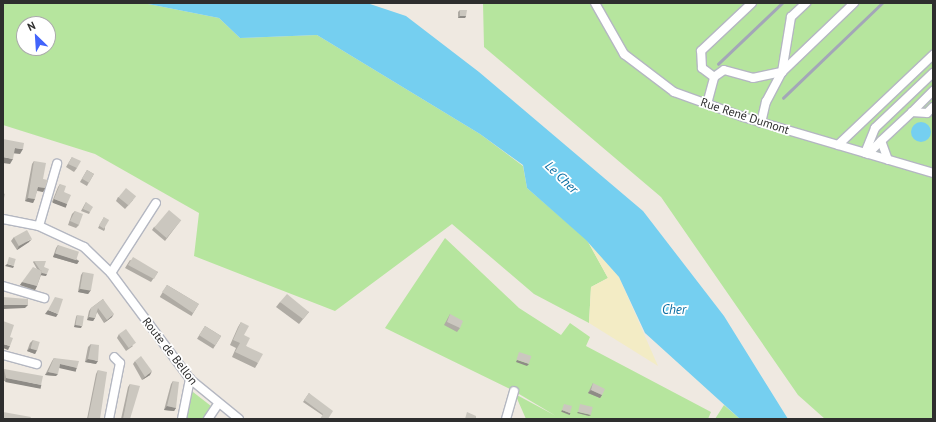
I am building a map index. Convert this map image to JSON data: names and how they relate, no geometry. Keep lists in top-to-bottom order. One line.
{"streets":{"street":["Rue René Dumont","Route de Bellon"]},"water":["Le Cher","Cher"],"north":"top left"}
